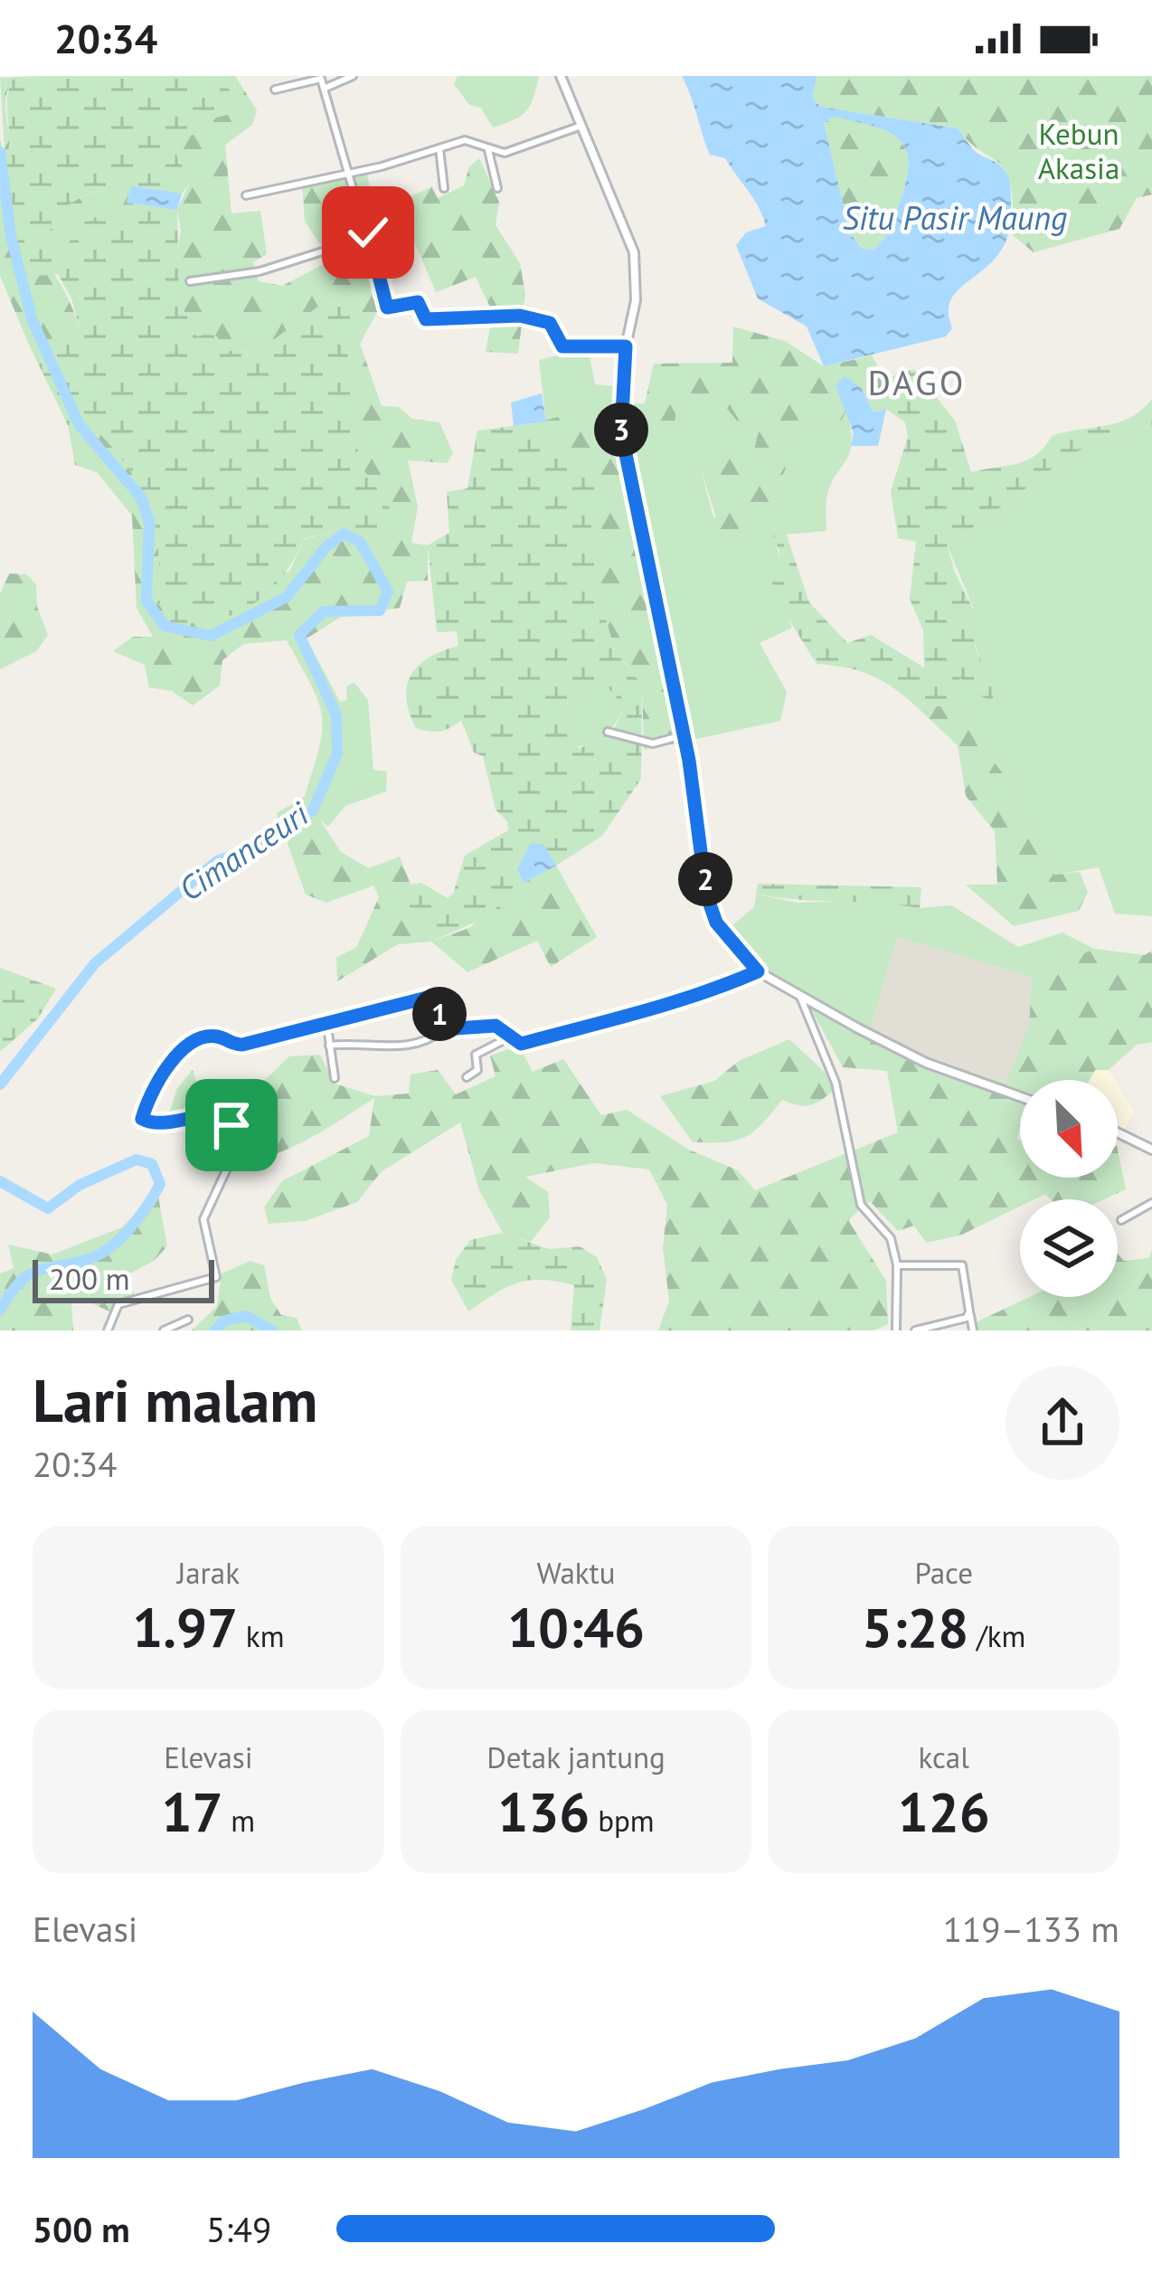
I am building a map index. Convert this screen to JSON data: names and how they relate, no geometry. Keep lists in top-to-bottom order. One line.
{"districts":["DAGO"],"water":["Situ Pasir Maung","Cimanceuri"],"parks":["Kebun Akasia"],"scale_bar":"200 m","north":"bottom right","page":{"status":"20:34","pins":["3","2","1"],"scale":"200 m","heading":["Lari malam","20:34"],"stats":[["Jarak","1.97 km"],["Waktu","10:46"],["Pace","5:28 /km"],["Elevasi","17 m"],["Detak jantung","136 bpm"],["kcal","126"]],"chart":["Elevasi","119–133 m"],"list":[{"name":"500 m","note":"5:49"}]}}
